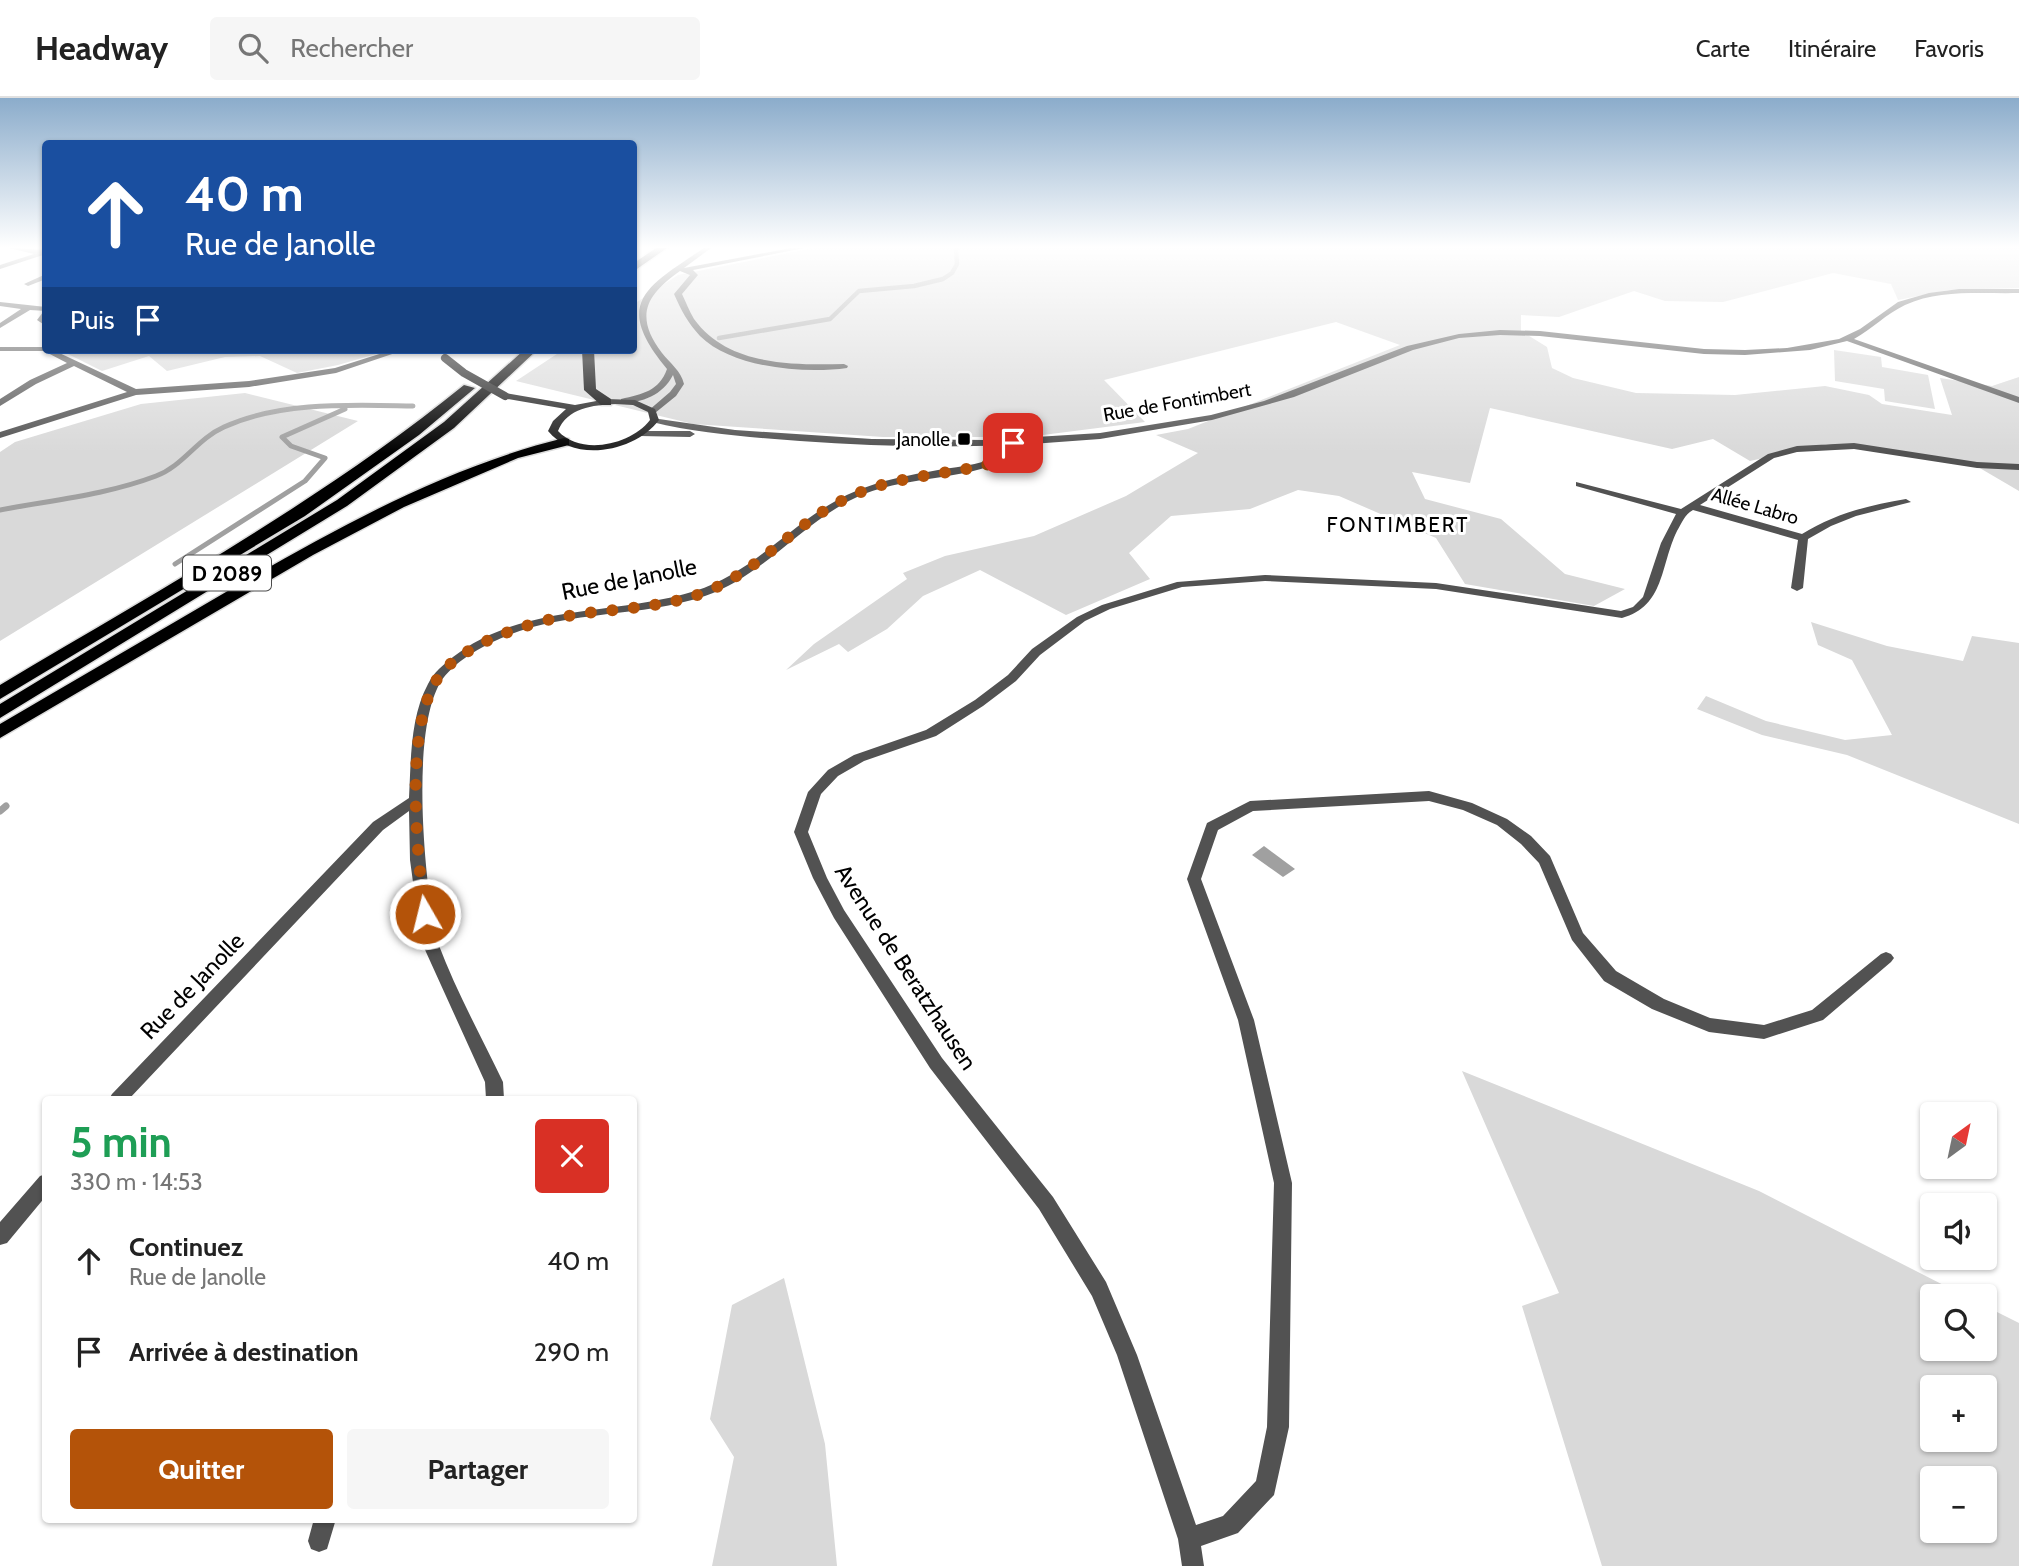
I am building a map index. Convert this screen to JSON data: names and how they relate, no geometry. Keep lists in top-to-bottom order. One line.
{"streets":{"highway":["D 2089"],"street":["Rue de Fontimbert","Allée Labro","Rue de Janolle","Avenue de Beratzhausen"]},"crossings":[["Rue de Fontimbert","Rue de Janolle"],["Allée Labro","Avenue de Beratzhausen"]],"districts":["FONTIMBERT"],"places":{"transit":["Janolle"]},"north":"top right","page":{"header":"Headway","search":"Rechercher","nav":["Carte","Itinéraire","Favoris"],"turn":["40 m","Rue de Janolle"],"then":"Puis","heading":["5 min","330 m · 14:53"],"map_buttons":["+","−"],"list":[{"name":"Continuez","note":"Rue de Janolle","value":"40 m"},{"name":"Arrivée à destination","value":"290 m"}],"buttons":["Quitter","Partager"]}}
